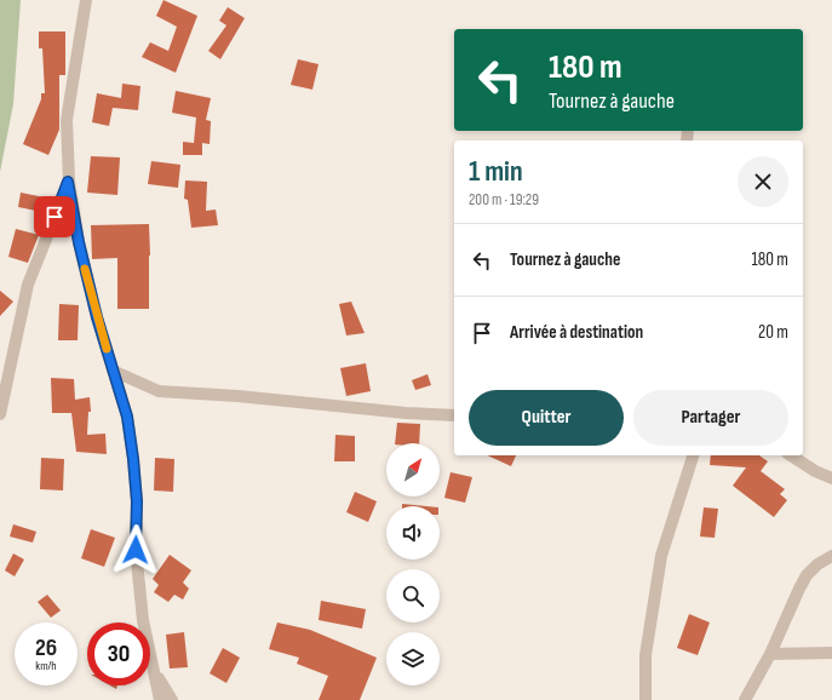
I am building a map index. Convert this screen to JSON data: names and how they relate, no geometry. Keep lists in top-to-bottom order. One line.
{"north":"top right","page":{"turn":["180 m","Tournez à gauche"],"heading":["1 min","200 m · 19:29"],"list":[{"name":"Tournez à gauche","value":"180 m"},{"name":"Arrivée à destination","value":"20 m"}],"buttons":["Quitter","Partager"],"speed":"26 km/h","limit":"30"}}
